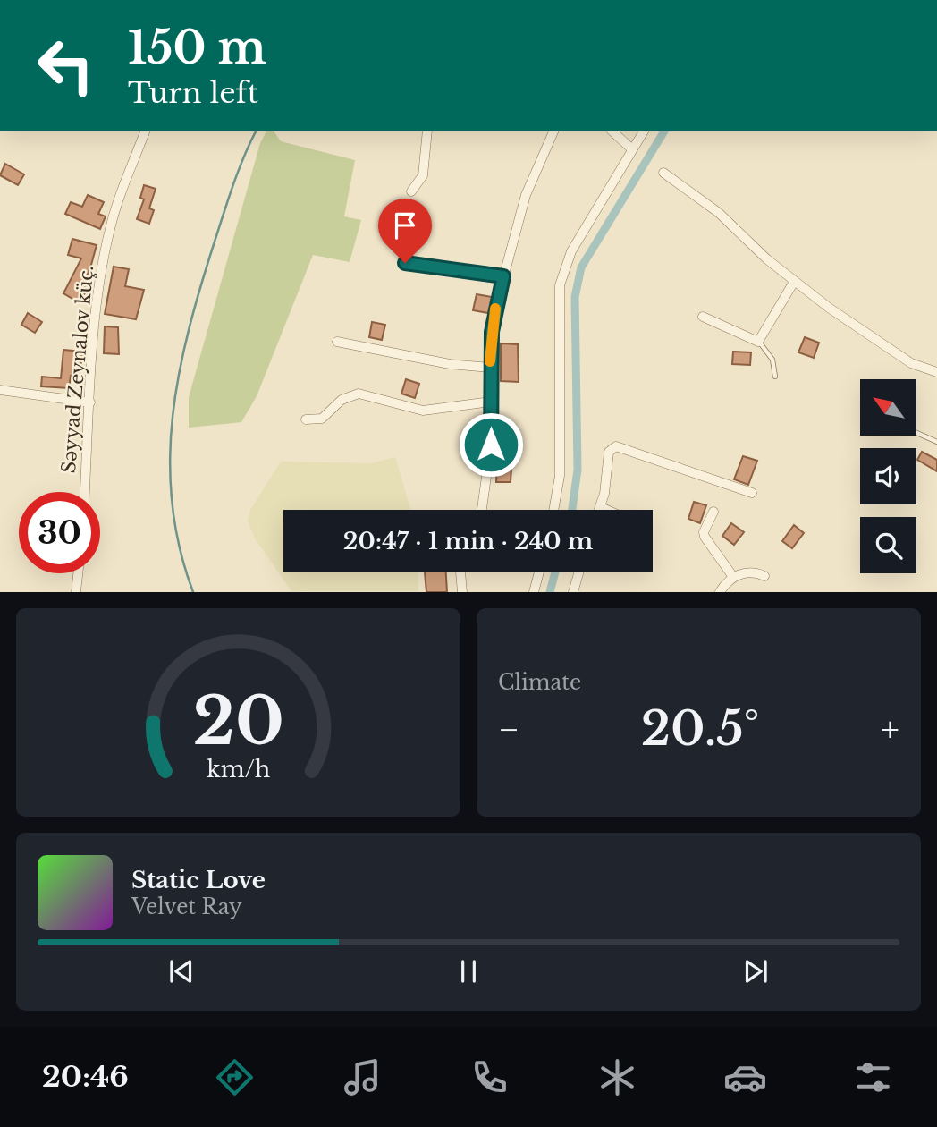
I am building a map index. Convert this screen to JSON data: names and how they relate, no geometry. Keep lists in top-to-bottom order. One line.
{"streets":{"street":["Səyyad Zeynalov küç."]},"north":"top left","page":{"turn":["150 m","Turn left"],"limit":"30","trip":"20:47 · 1 min · 240 m","tile":"Climate","heat":["−","20.5°","+"],"song":["Static Love","Velvet Ray"],"tabs":"20:46","gauge":["20","km/h"]}}
